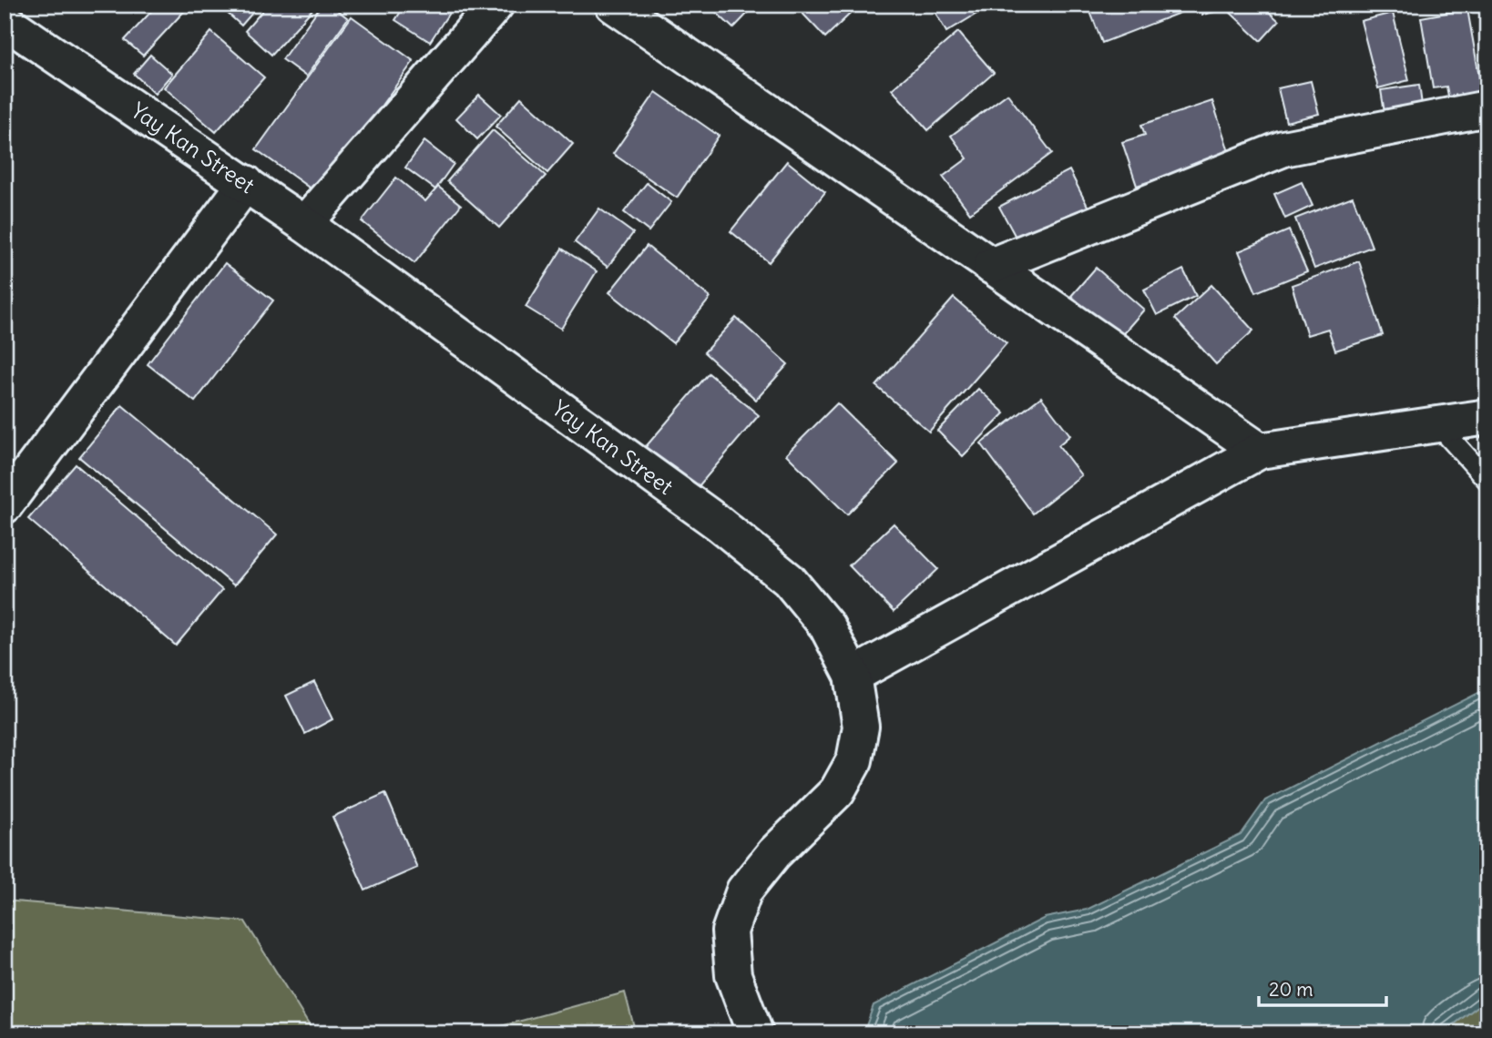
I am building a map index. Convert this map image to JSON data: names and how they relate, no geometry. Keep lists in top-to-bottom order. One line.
{"streets":{"street":["Yay Kan Street"]},"scale_bar":"20 m"}
